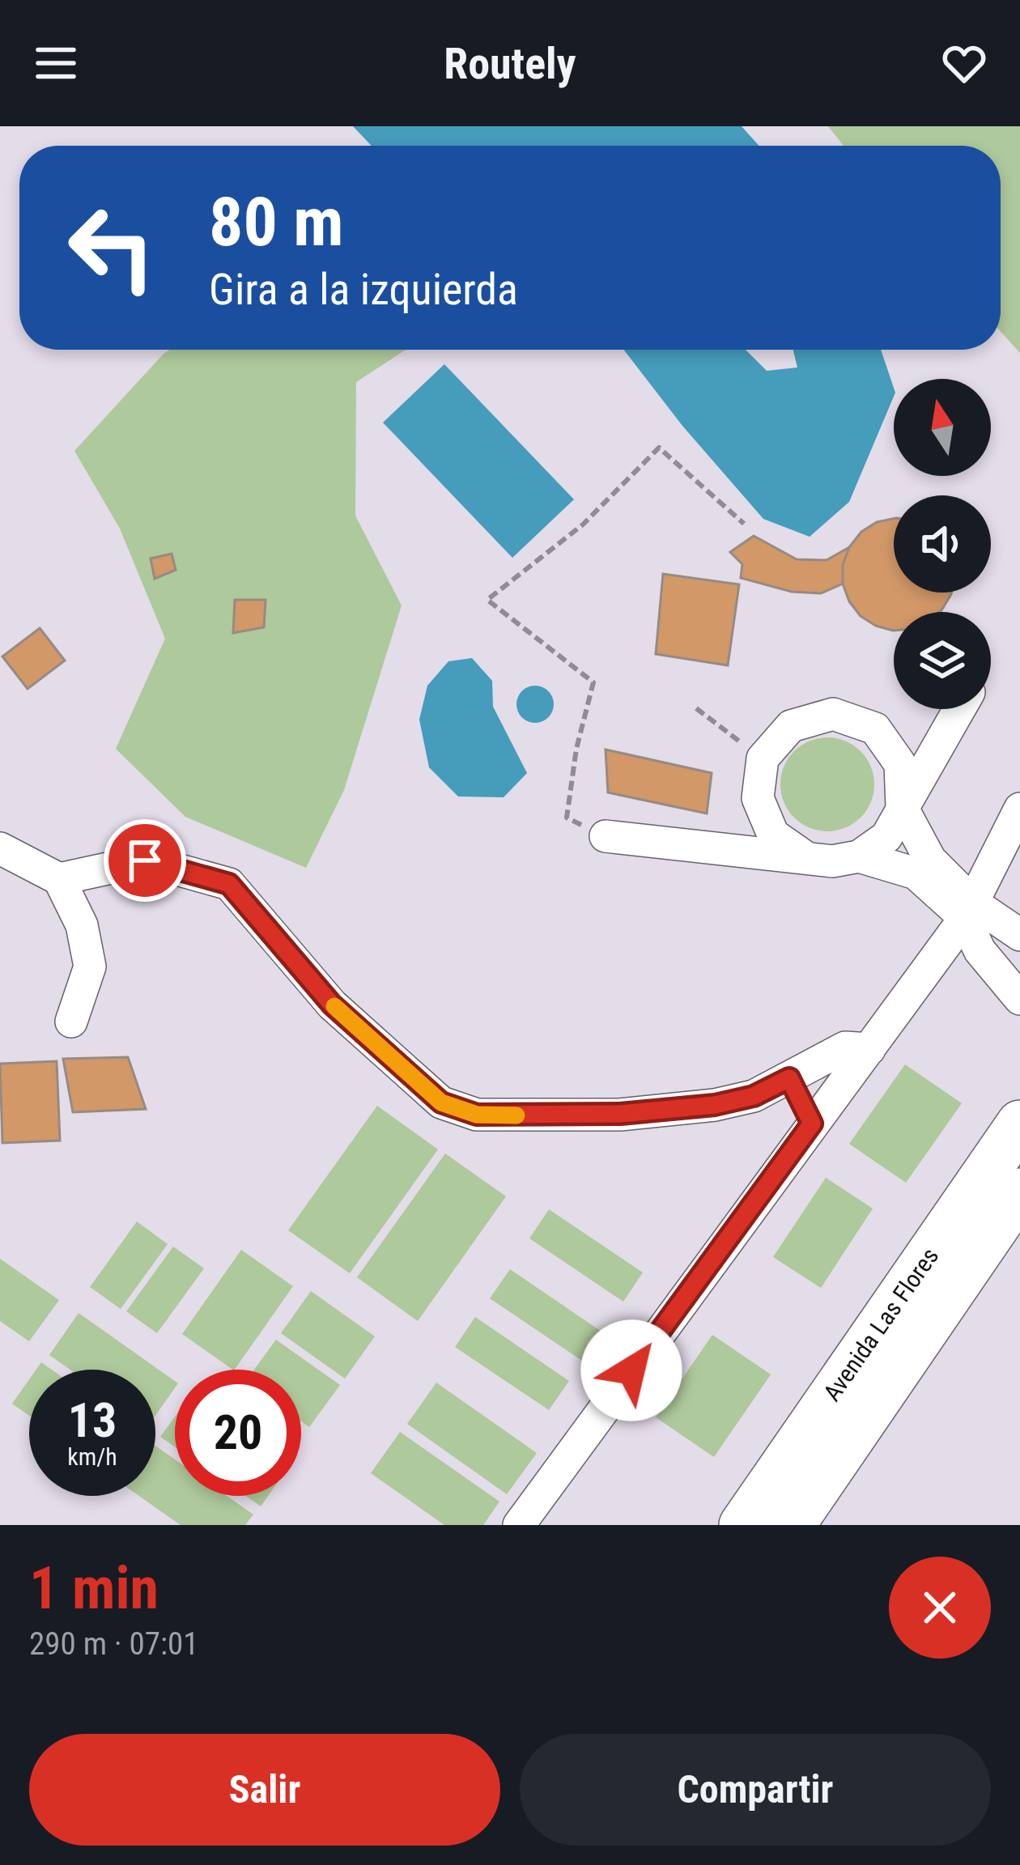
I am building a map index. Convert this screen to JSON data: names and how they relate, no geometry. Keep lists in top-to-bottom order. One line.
{"streets":{"highway":["Avenida Las Flores"]},"north":"top","page":{"header":"Routely","turn":["80 m","Gira a la izquierda"],"speed":"13 km/h","limit":"20","heading":["1 min","290 m · 07:01"],"buttons":["Salir","Compartir"]}}
